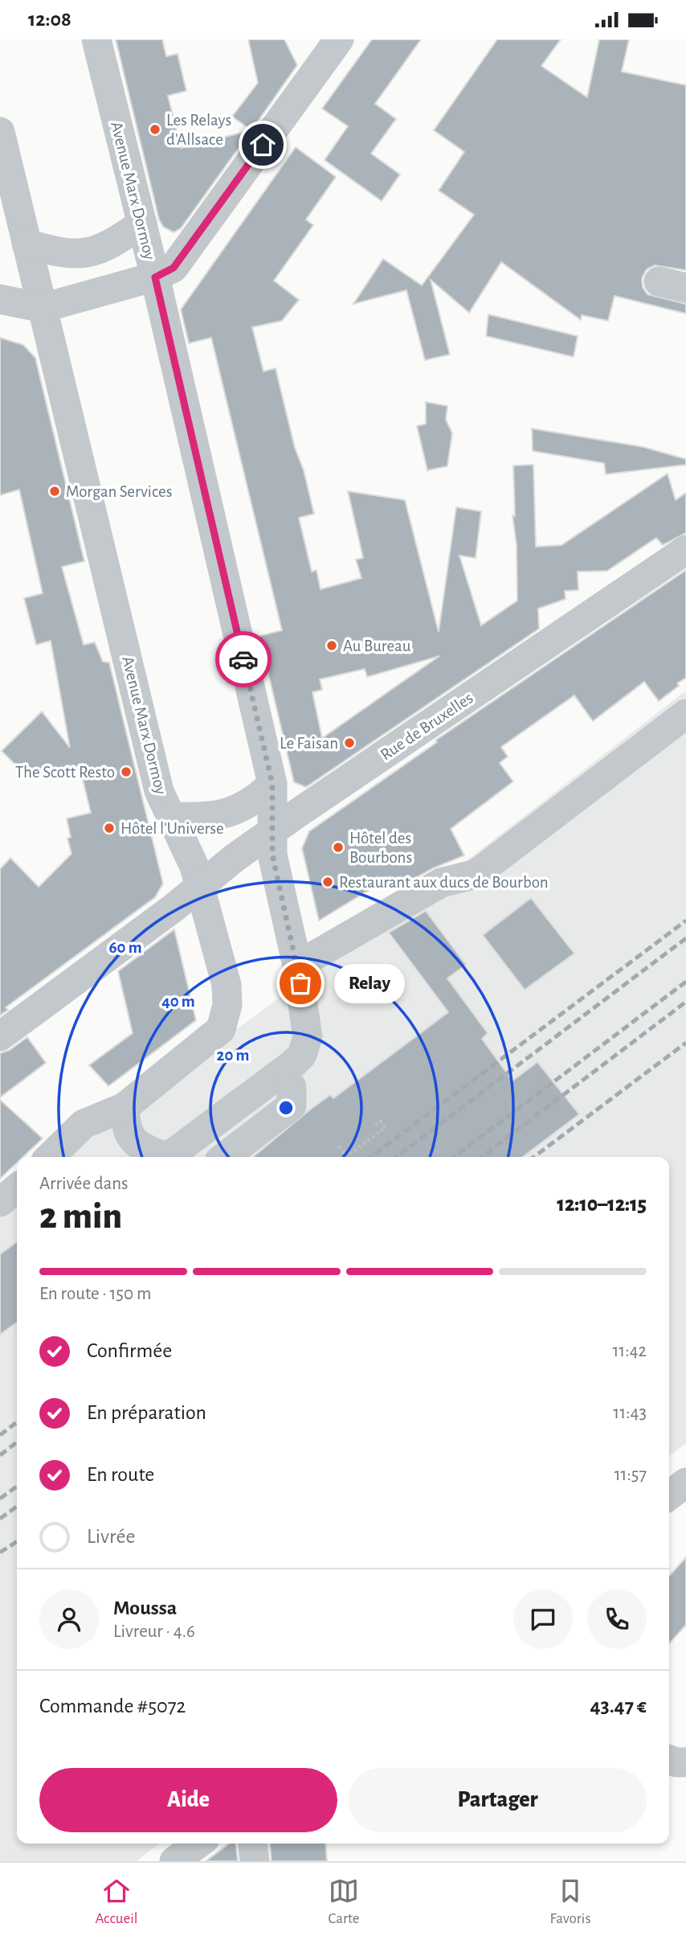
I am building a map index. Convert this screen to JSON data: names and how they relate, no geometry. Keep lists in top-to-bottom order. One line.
{"streets":{"street":["Avenue Marx Dormoy","Rue de Bruxelles"]},"crossings":[["Avenue Marx Dormoy","Rue de Bruxelles"]],"places":["Les Relays d'Allsace","Morgan Services","Au Bureau","Le Faisan","The Scott Resto","Hôtel l'Universe","Hôtel des Bourbons","Restaurant aux ducs de Bourbon","Relay"],"page":{"status":"12:08","bubble":"Relay","heading":["2 min","Arrivée dans","12:10–12:15"],"panel":["Moussa","Livreur · 4.6","Commande #5072","43.47 €"],"bar":"En route · 150 m","list":[["Confirmée","11:42"],["En préparation","11:43"],["En route","11:57"],"Livrée"],"buttons":["Aide","Partager"],"tabs":["Accueil","Carte","Favoris"]},"rings":["60 m","40 m","20 m"]}
